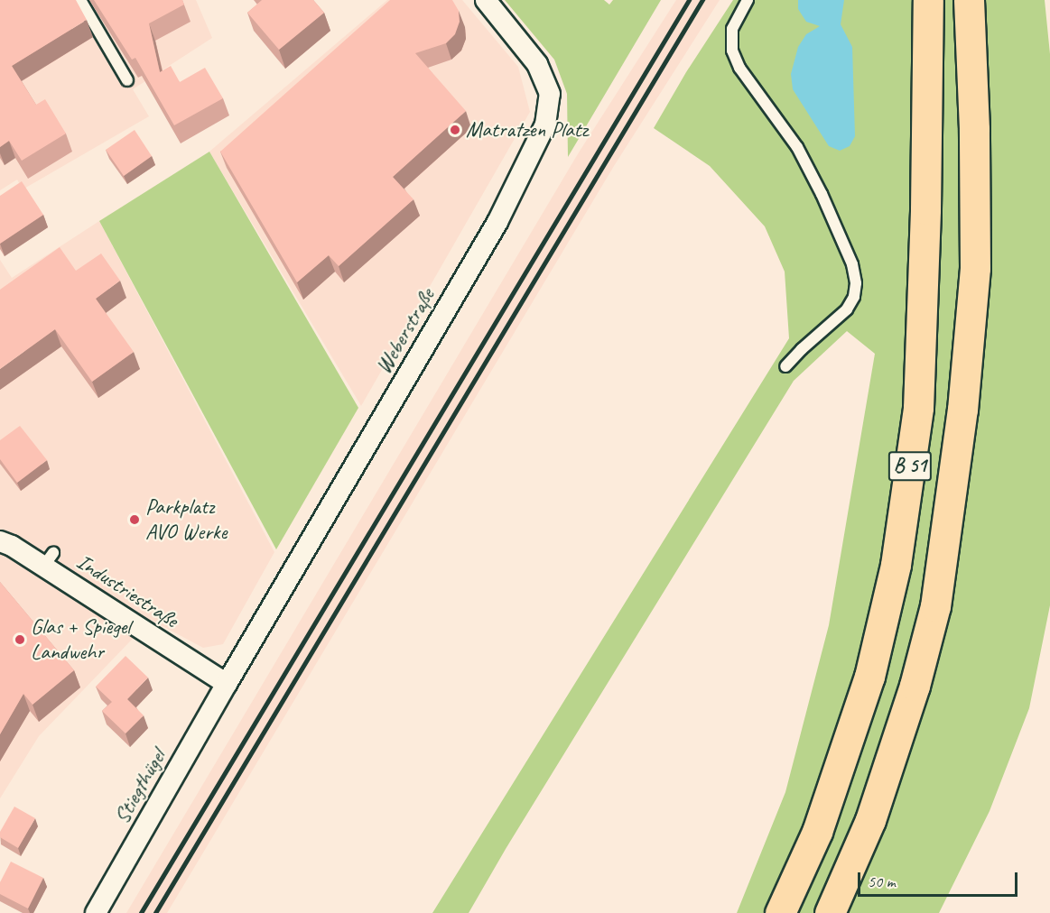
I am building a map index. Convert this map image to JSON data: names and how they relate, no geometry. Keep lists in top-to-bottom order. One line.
{"streets":{"highway":["B 51"],"street":["Weberstraße","Industriestraße","Stiegthügel"]},"crossings":[["Weberstraße","Industriestraße"],["Weberstraße","Stiegthügel"],["Industriestraße","Stiegthügel"]],"places":["Matratzen Platz","Parkplatz AVO Werke","Glas + Spiegel Landwehr"],"scale_bar":"50 m"}
